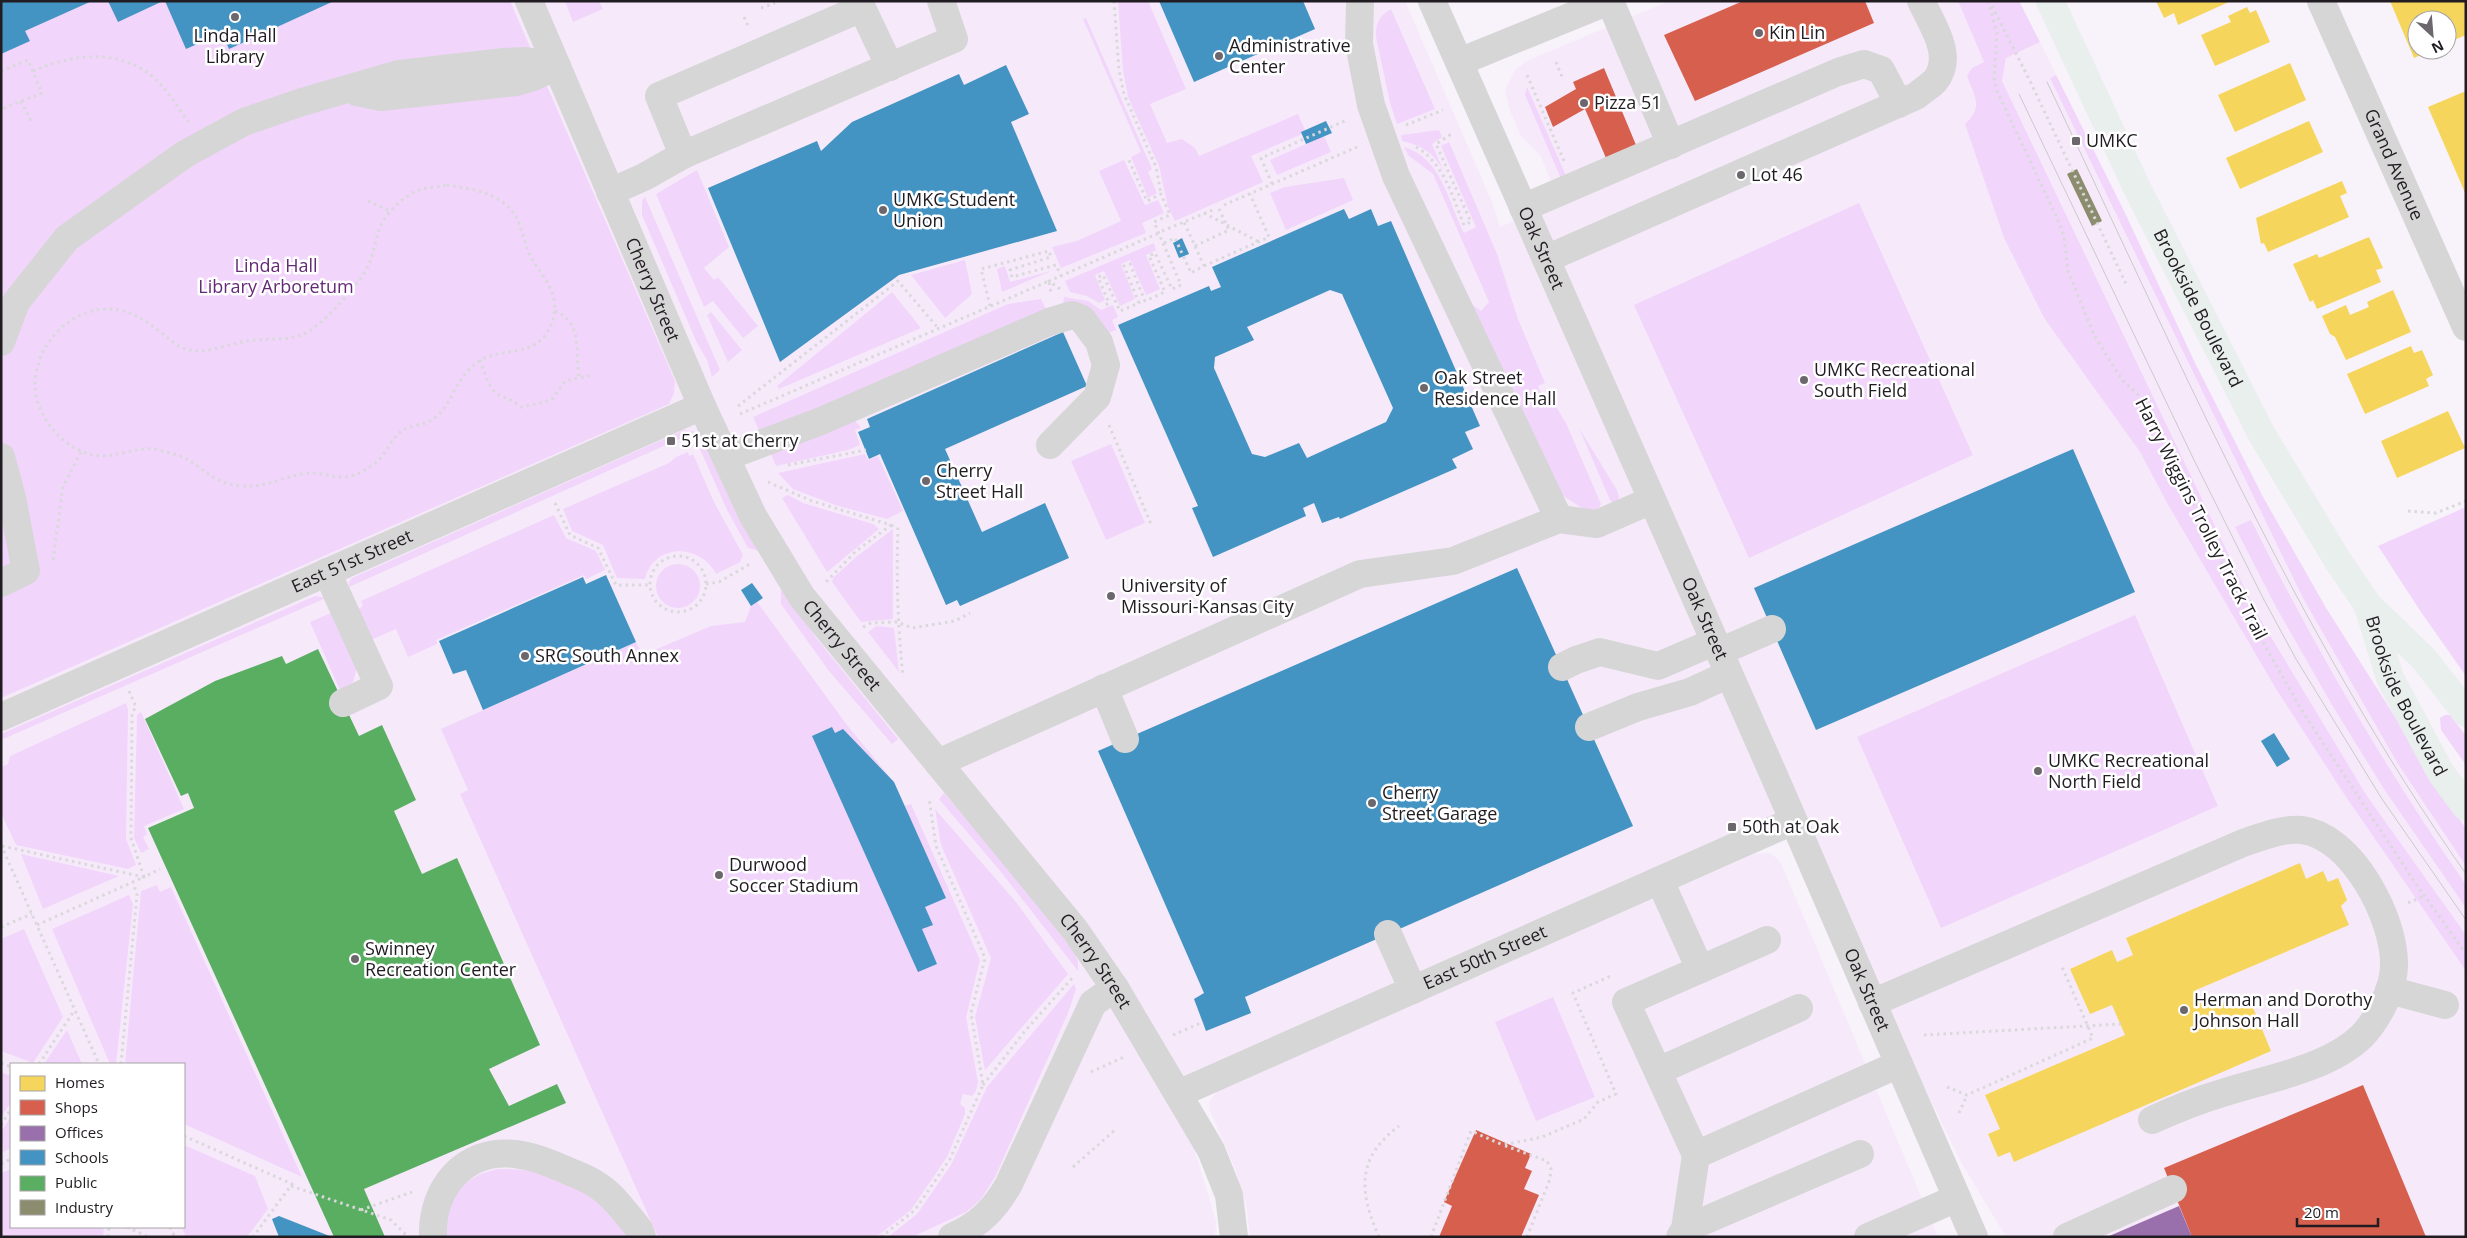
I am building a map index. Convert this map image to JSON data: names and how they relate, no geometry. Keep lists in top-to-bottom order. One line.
{"streets":{"main road":["Brookside Boulevard"],"street":["Grand Avenue","Oak Street","Cherry Street","East 51st Street","East 50th Street"],"path":["Harry Wiggins Trolley Track Trail"]},"crossings":[["Oak Street","East 50th Street"],["Cherry Street","East 51st Street"],["Cherry Street","East 50th Street"]],"parks":["Linda Hall Library Arboretum"],"places":{"other":["Linda Hall Library","Kin Lin","Administrative Center","Pizza 51","Lot 46","UMKC Student Union","UMKC Recreational South Field","Oak Street Residence Hall","Cherry Street Hall","University of Missouri-Kansas City","SRC South Annex","UMKC Recreational North Field","Cherry Street Garage","Durwood Soccer Stadium","Swinney Recreation Center","Herman and Dorothy Johnson Hall"],"transit":["UMKC","51st at Cherry","50th at Oak"]},"legend":["Homes","Shops","Offices","Schools","Public","Industry"],"scale_bar":"20 m","north":"bottom right"}
